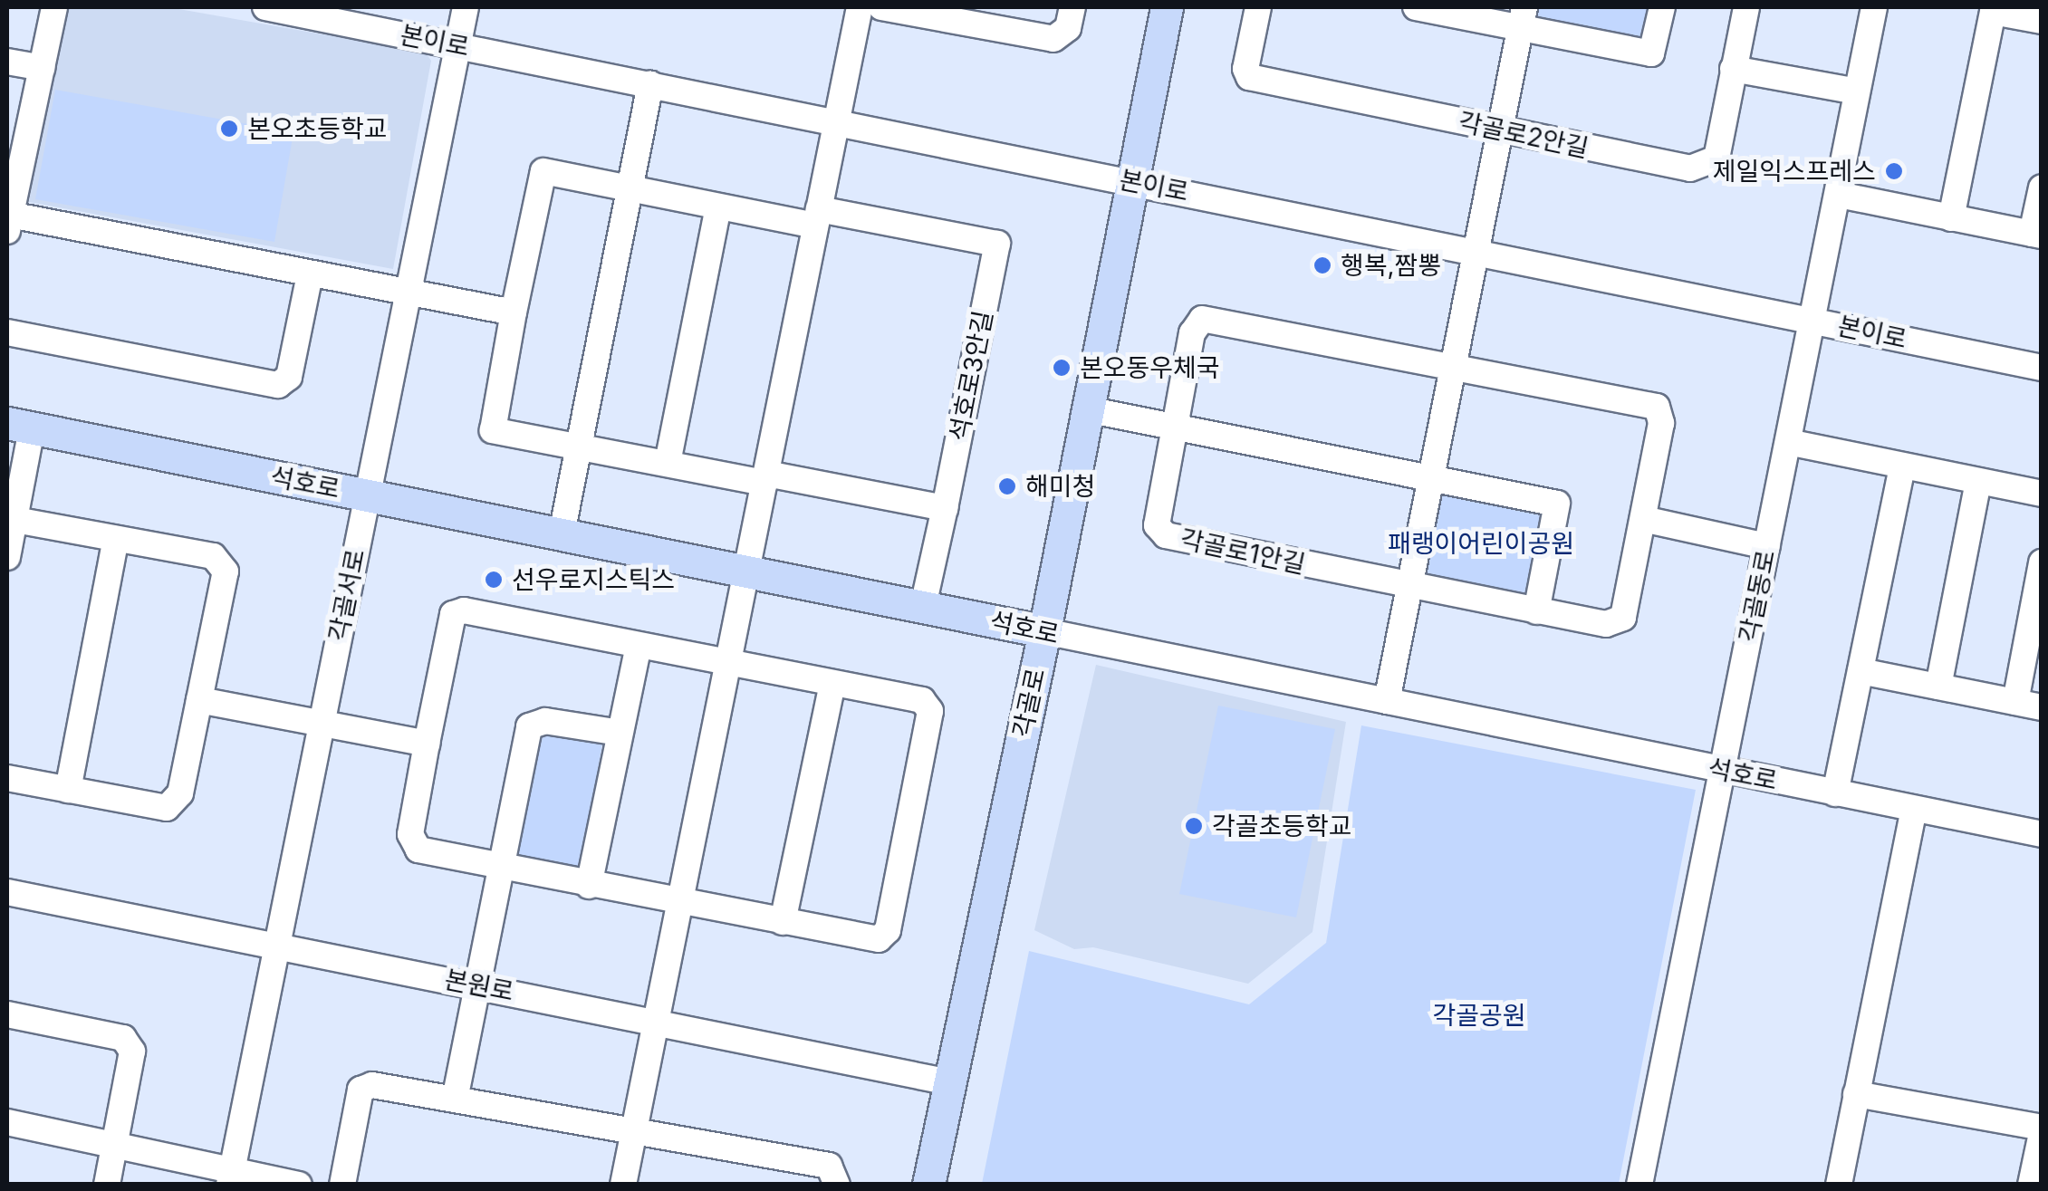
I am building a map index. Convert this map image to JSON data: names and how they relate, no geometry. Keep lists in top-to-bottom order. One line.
{"streets":{"main road":["석호로","각골로"],"street":["본이로","각골로2안길","석호로3안길","각골로1안길","각골서로","각골동로","본원로"]},"crossings":[["본이로","각골서로"],["본이로","각골동로"],["본이로","각골로"],["석호로","각골서로"],["석호로","각골동로"],["석호로","각골로"],["각골서로","본원로"],["각골로","본원로"]],"parks":["패랭이어린이공원","각골공원"],"places":["본오초등학교","제일익스프레스","행복,짬뽕","본오동우체국","해미청","선우로지스틱스","각골초등학교"]}
